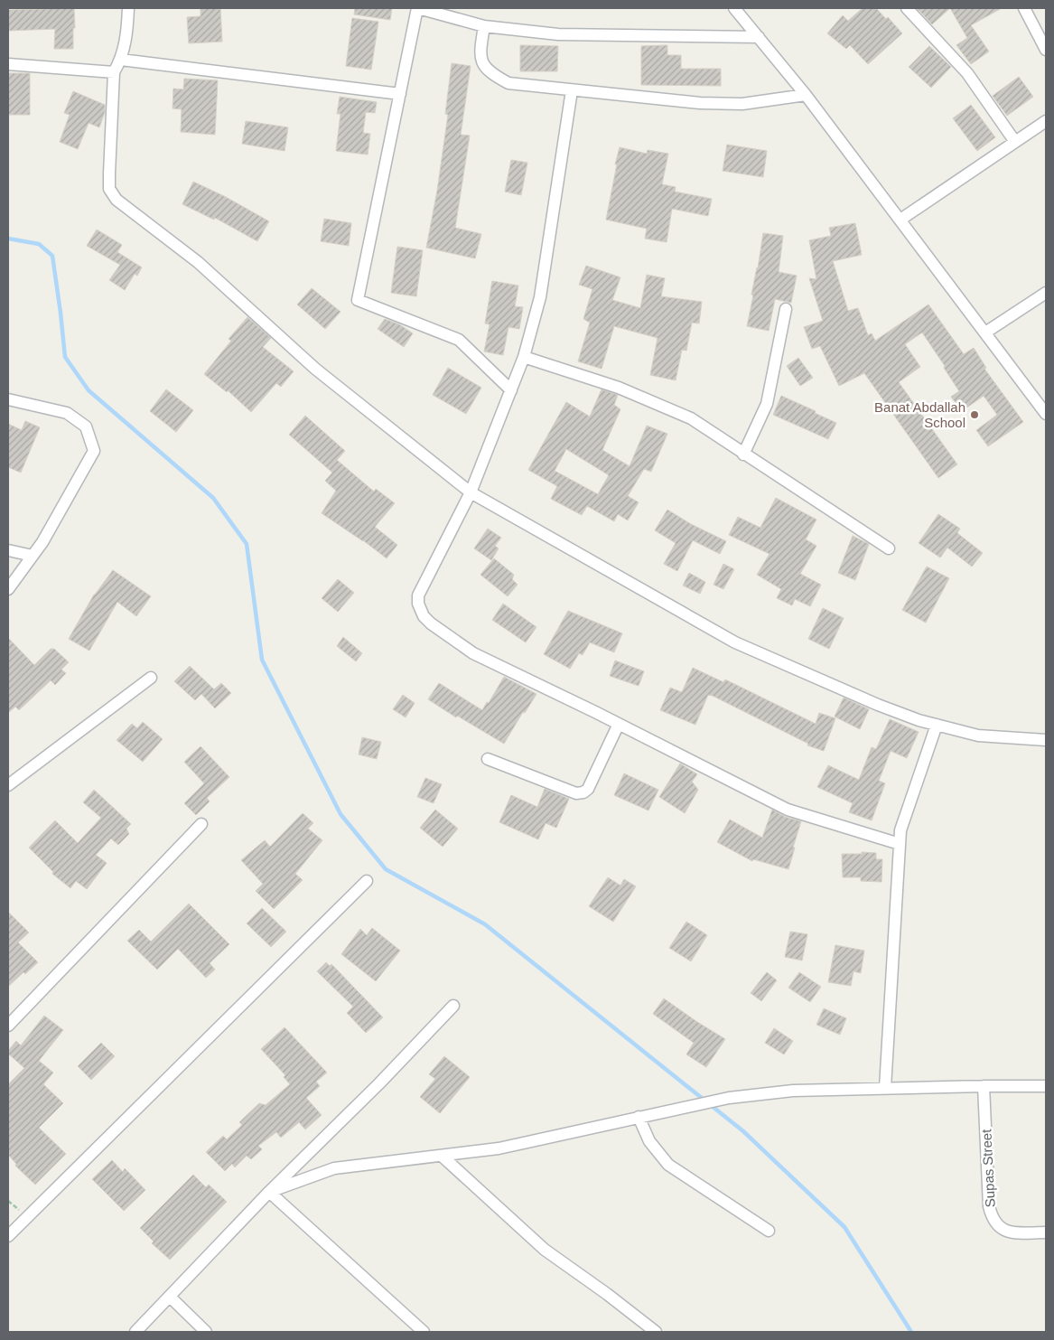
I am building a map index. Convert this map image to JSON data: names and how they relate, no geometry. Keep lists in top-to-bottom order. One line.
{"streets":{"street":["Supas Street"]},"places":["Banat Abdallah School"]}
